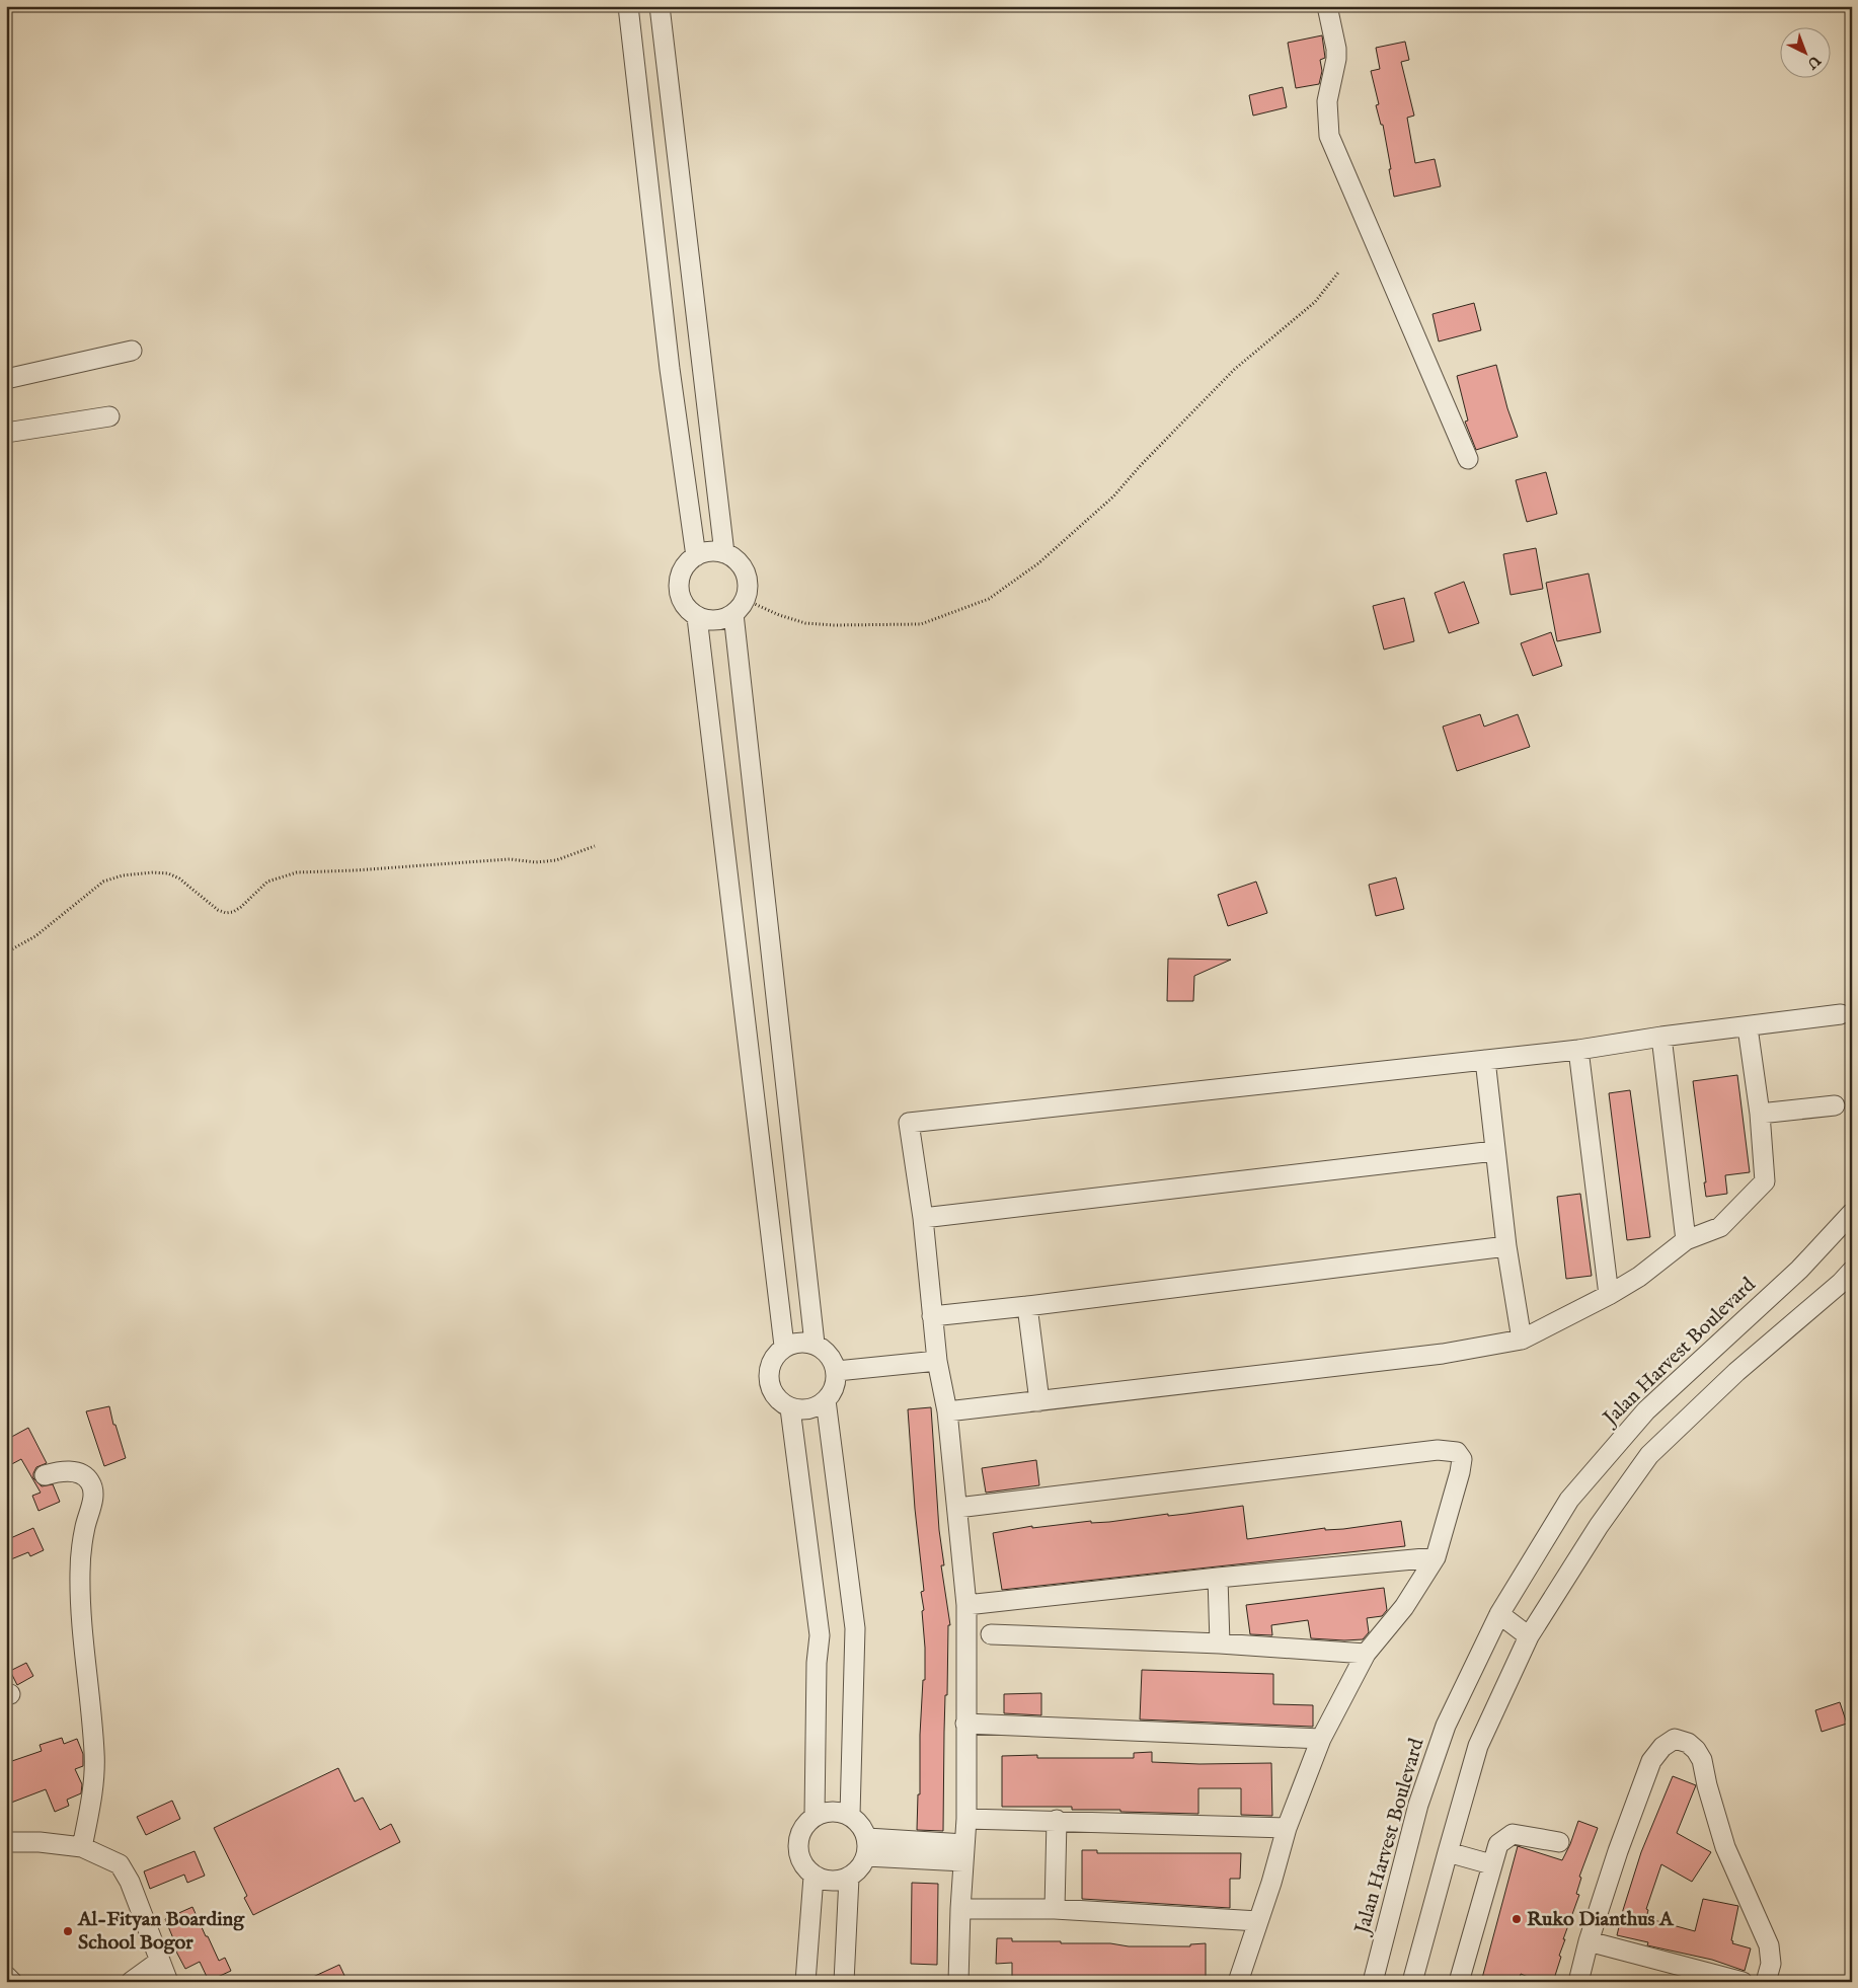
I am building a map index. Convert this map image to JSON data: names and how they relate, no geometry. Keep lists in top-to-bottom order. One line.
{"streets":{"street":["Jalan Harvest Boulevard"]},"places":["Ruko Dianthus A","Al-Fityan Boarding School Bogor"],"north":"bottom right"}
